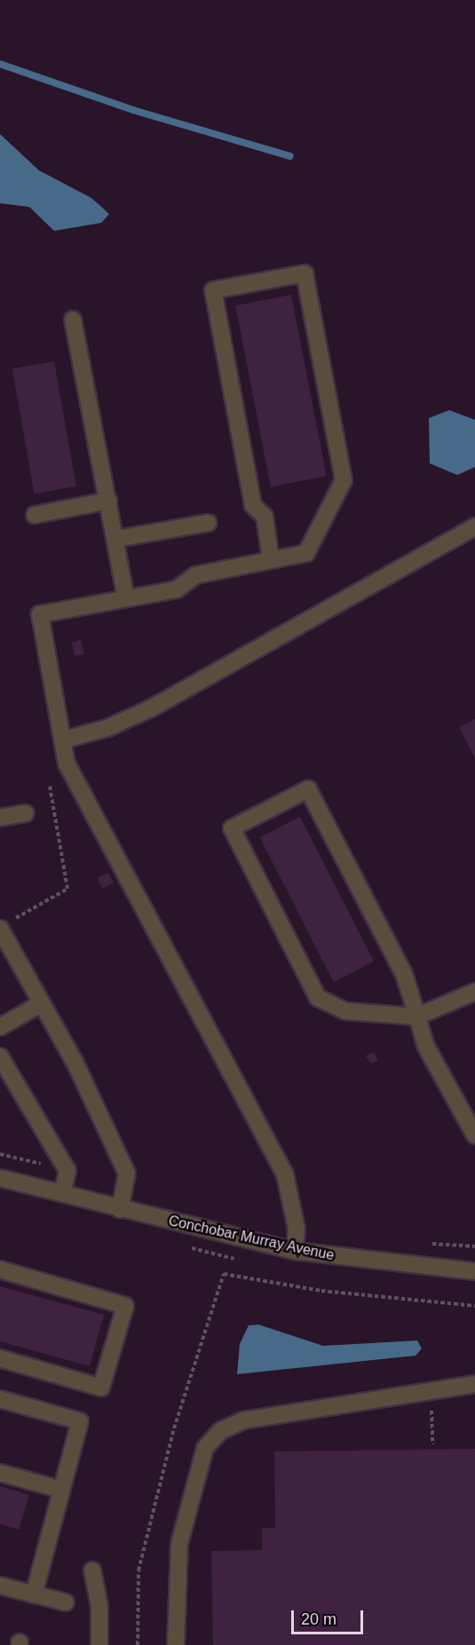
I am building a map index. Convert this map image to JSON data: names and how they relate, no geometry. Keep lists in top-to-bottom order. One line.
{"streets":{"street":["Conchobar Murray Avenue"]},"scale_bar":"20 m"}
